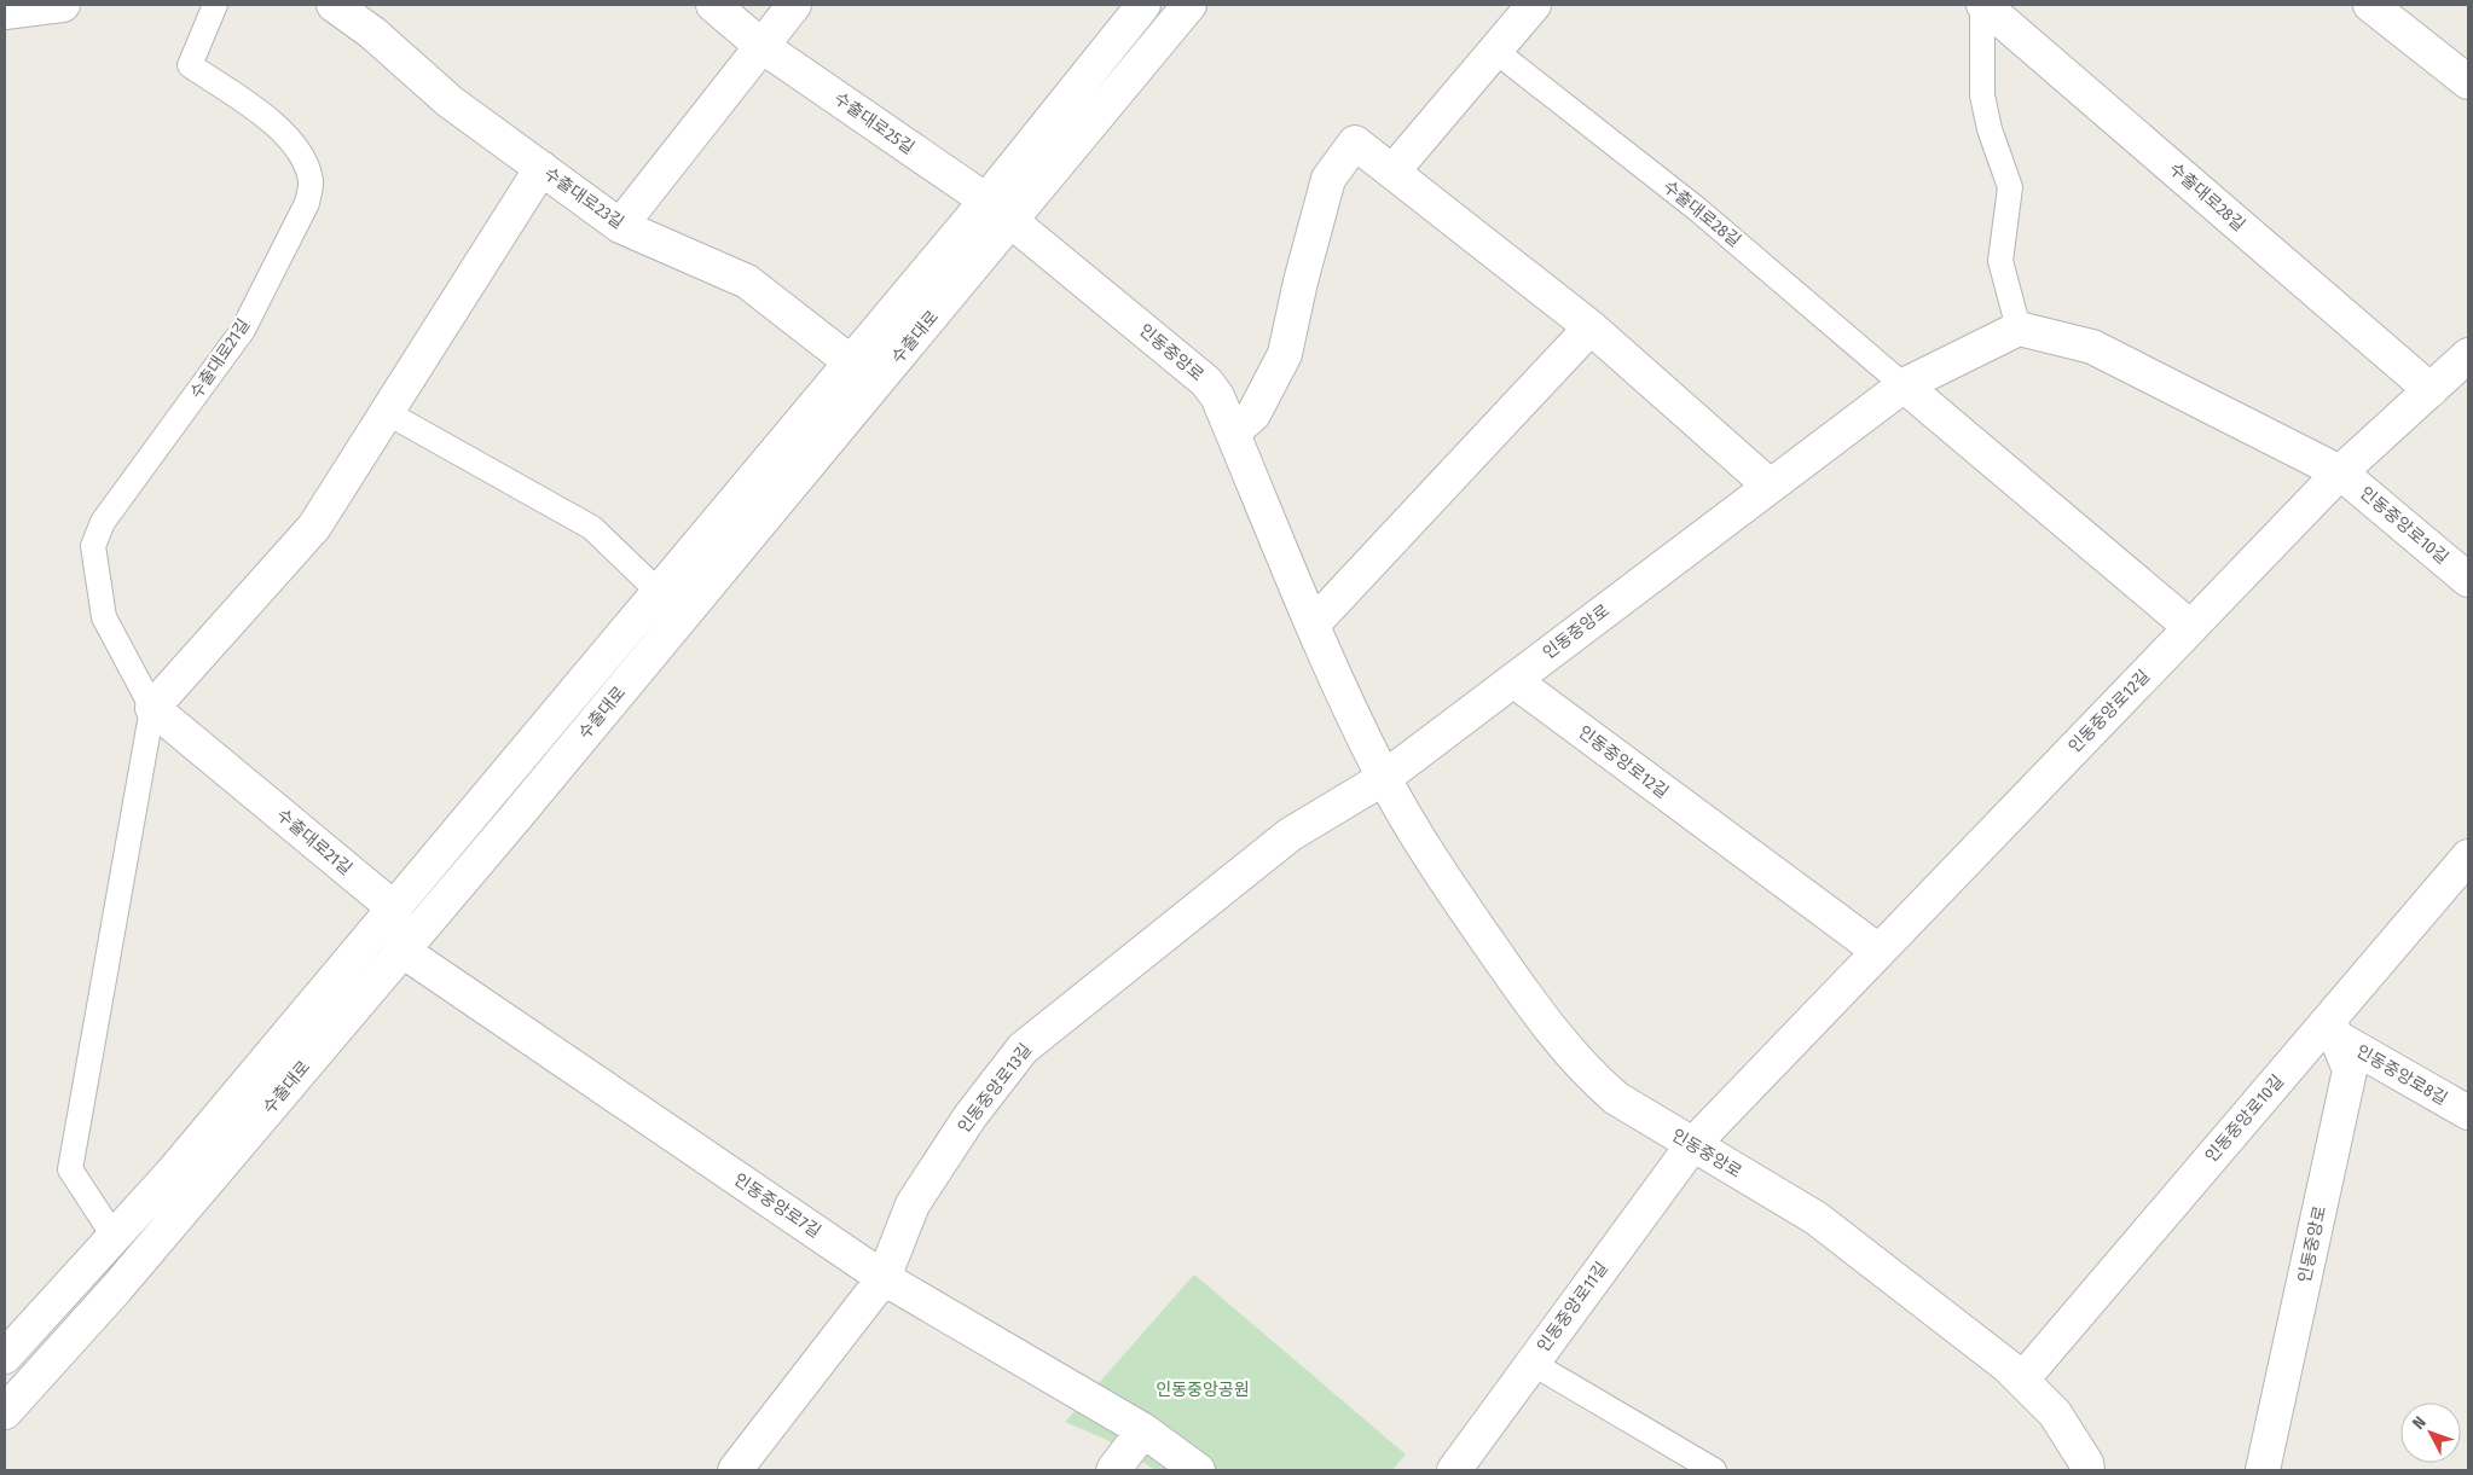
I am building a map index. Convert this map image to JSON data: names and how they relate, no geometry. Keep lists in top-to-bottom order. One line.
{"streets":{"street":["수출대로25길","수출대로28길","수출대로23길","수출대로","인동중앙로","수출대로21길","인동중앙로10길","인동중앙로12길","인동중앙로8길","인동중앙로13길","인동중앙로7길","인동중앙로11길"]},"crossings":[["수출대로25길","수출대로"],["수출대로25길","인동중앙로"],["수출대로28길","인동중앙로"],["수출대로28길","인동중앙로12길"],["수출대로23길","수출대로"],["수출대로","인동중앙로"],["수출대로","수출대로21길"],["수출대로","인동중앙로7길"],["인동중앙로","인동중앙로10길"],["인동중앙로","인동중앙로12길"],["인동중앙로","인동중앙로8길"],["인동중앙로","인동중앙로13길"],["인동중앙로","인동중앙로11길"],["인동중앙로10길","인동중앙로12길"],["인동중앙로10길","인동중앙로8길"],["인동중앙로12길","인동중앙로11길"],["인동중앙로13길","인동중앙로7길"]],"parks":["인동중앙공원"],"north":"top left"}
